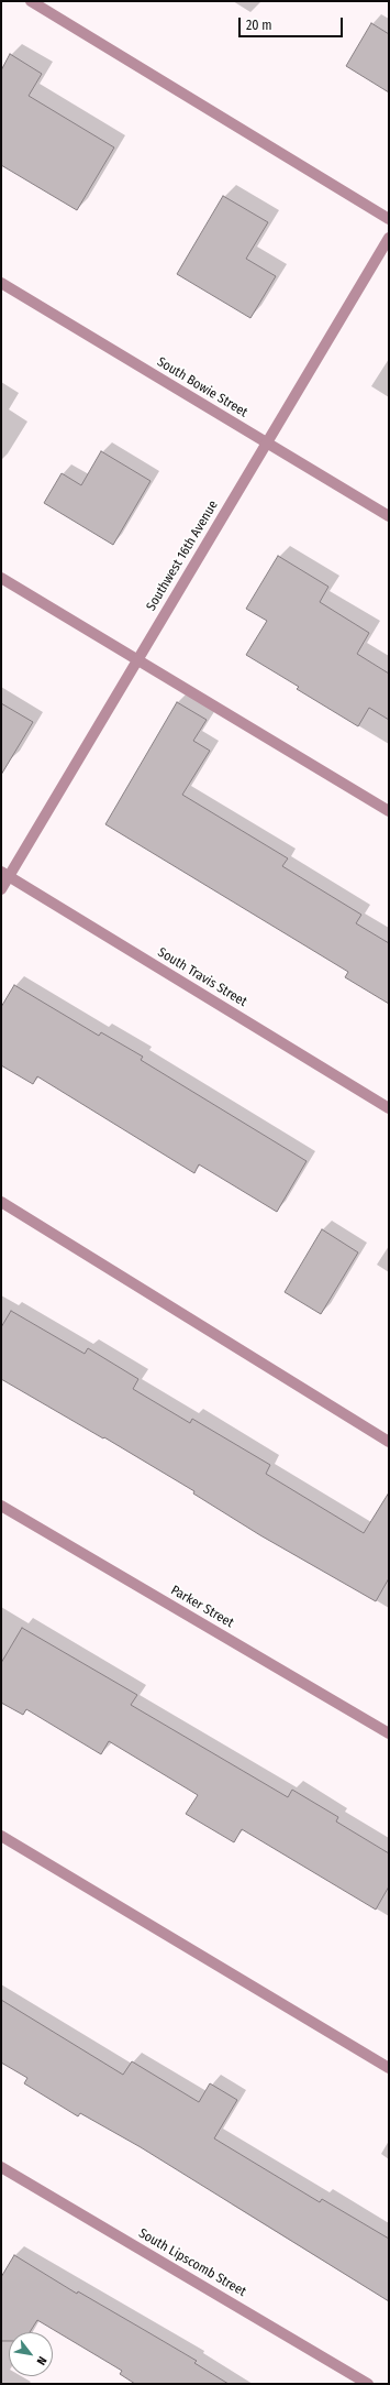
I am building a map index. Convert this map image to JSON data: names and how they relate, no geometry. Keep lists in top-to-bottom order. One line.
{"streets":{"street":["South Bowie Street","Southwest 16th Avenue","South Travis Street","Parker Street","South Lipscomb Street"]},"crossings":[["South Bowie Street","Southwest 16th Avenue"],["Southwest 16th Avenue","South Travis Street"]],"scale_bar":"20 m","north":"bottom right"}
